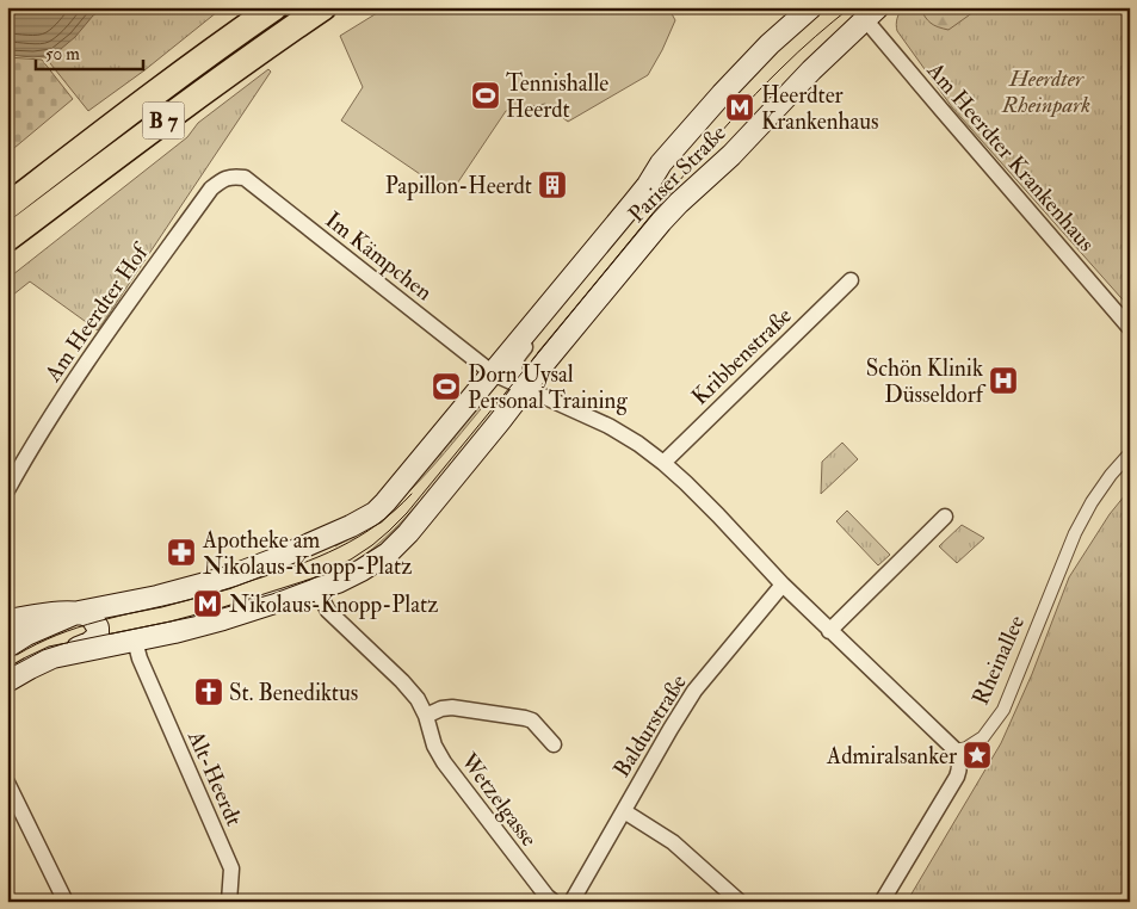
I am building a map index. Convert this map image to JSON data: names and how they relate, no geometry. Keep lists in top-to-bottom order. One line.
{"streets":{"highway":["B 7"],"main road":["Pariser Straße"],"street":["Am Heerdter Krankenhaus","Im Kämpchen","Am Heerdter Hof","Kribbenstraße","Rheinallee","Baldurstraße","Alt-Heerdt","Wetzelgasse"]},"crossings":[["Am Heerdter Krankenhaus","Pariser Straße"],["Pariser Straße","Im Kämpchen"],["Im Kämpchen","Am Heerdter Hof"]],"parks":["Heerdter Rheinpark"],"places":{"sports":["Tennishalle Heerdt","Dorn Uysal Personal Training"],"metro station":["Heerdter Krankenhaus","Nikolaus-Knopp-Platz"],"building":["Papillon-Heerdt"],"hospital":["Schön Klinik Düsseldorf"],"pharmacy":["Apotheke am Nikolaus-Knopp-Platz"],"church":["St. Benediktus"],"place":["Admiralsanker"]},"scale_bar":"50 m"}
